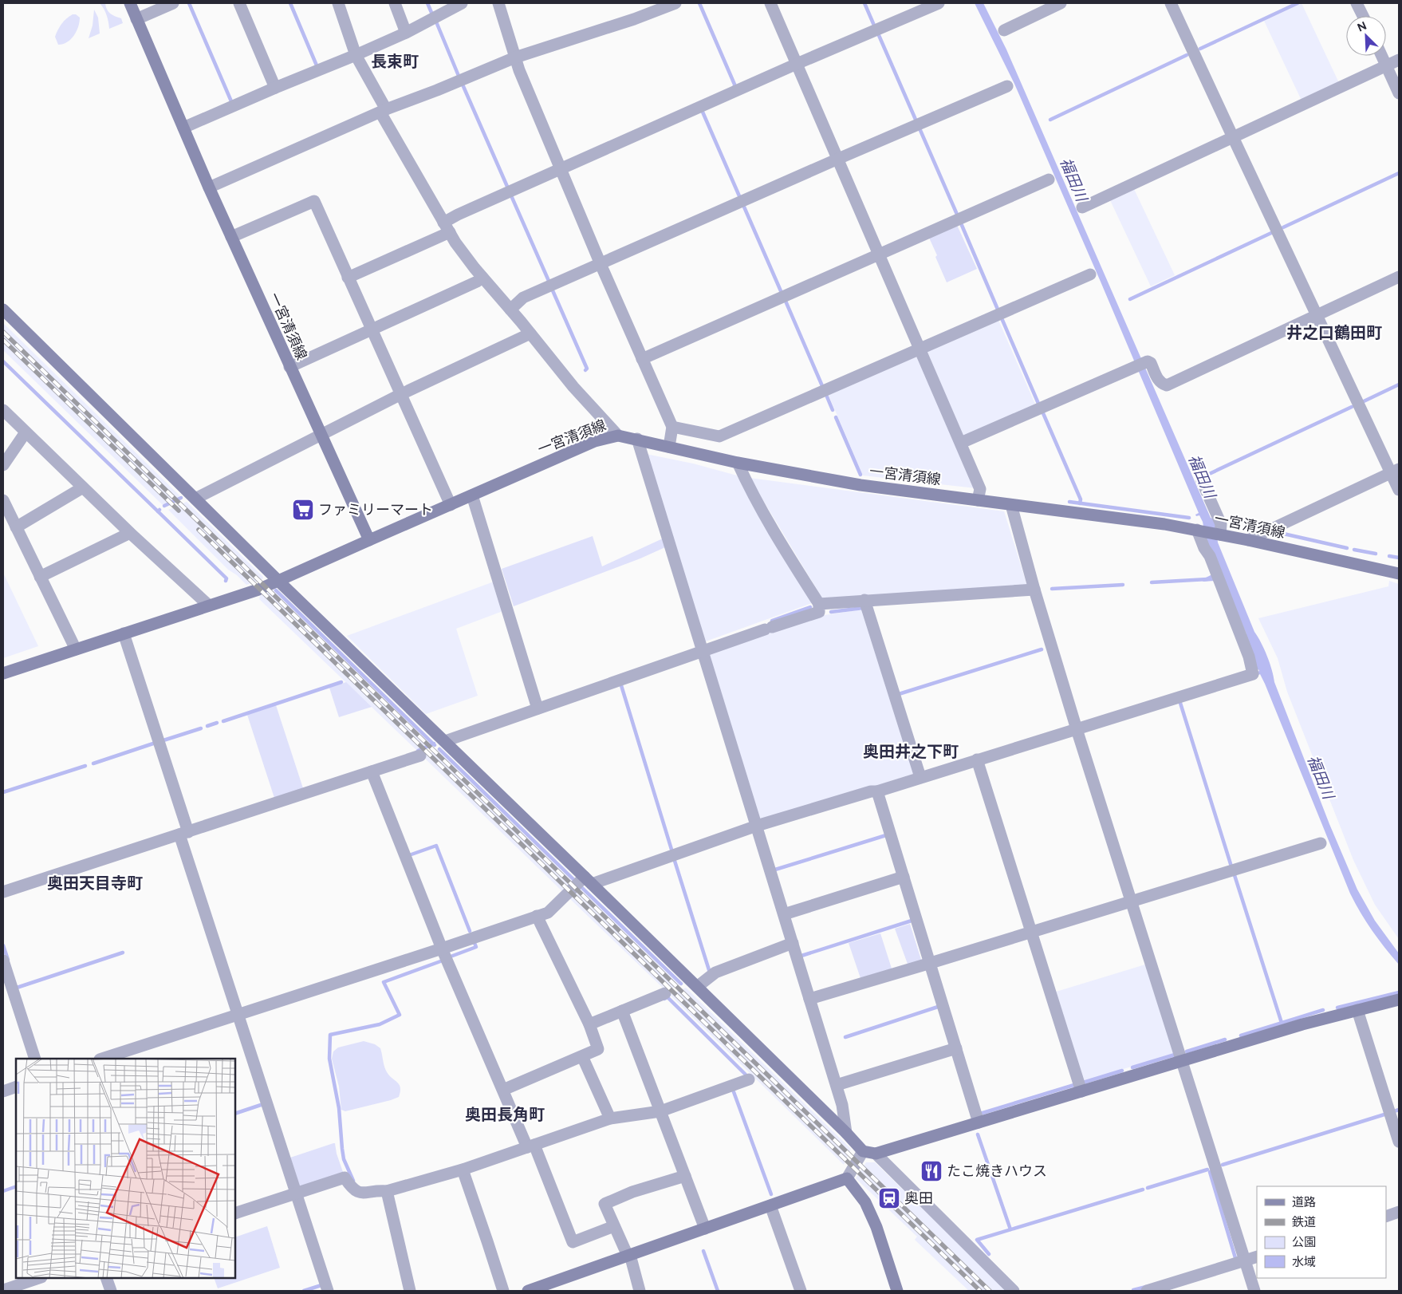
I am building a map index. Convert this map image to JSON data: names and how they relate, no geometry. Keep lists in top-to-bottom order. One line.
{"streets":{"street":["一宮清須線"]},"districts":["長束町","井之口鶴田町","奥田井之下町","奥田天目寺町","奥田長角町"],"water":["福田川"],"places":{"supermarket":["ファミリーマート"],"restaurant":["たこ焼きハウス"],"station":["奥田"]},"legend":["道路","鉄道","公園","水域"],"north":"top left"}
